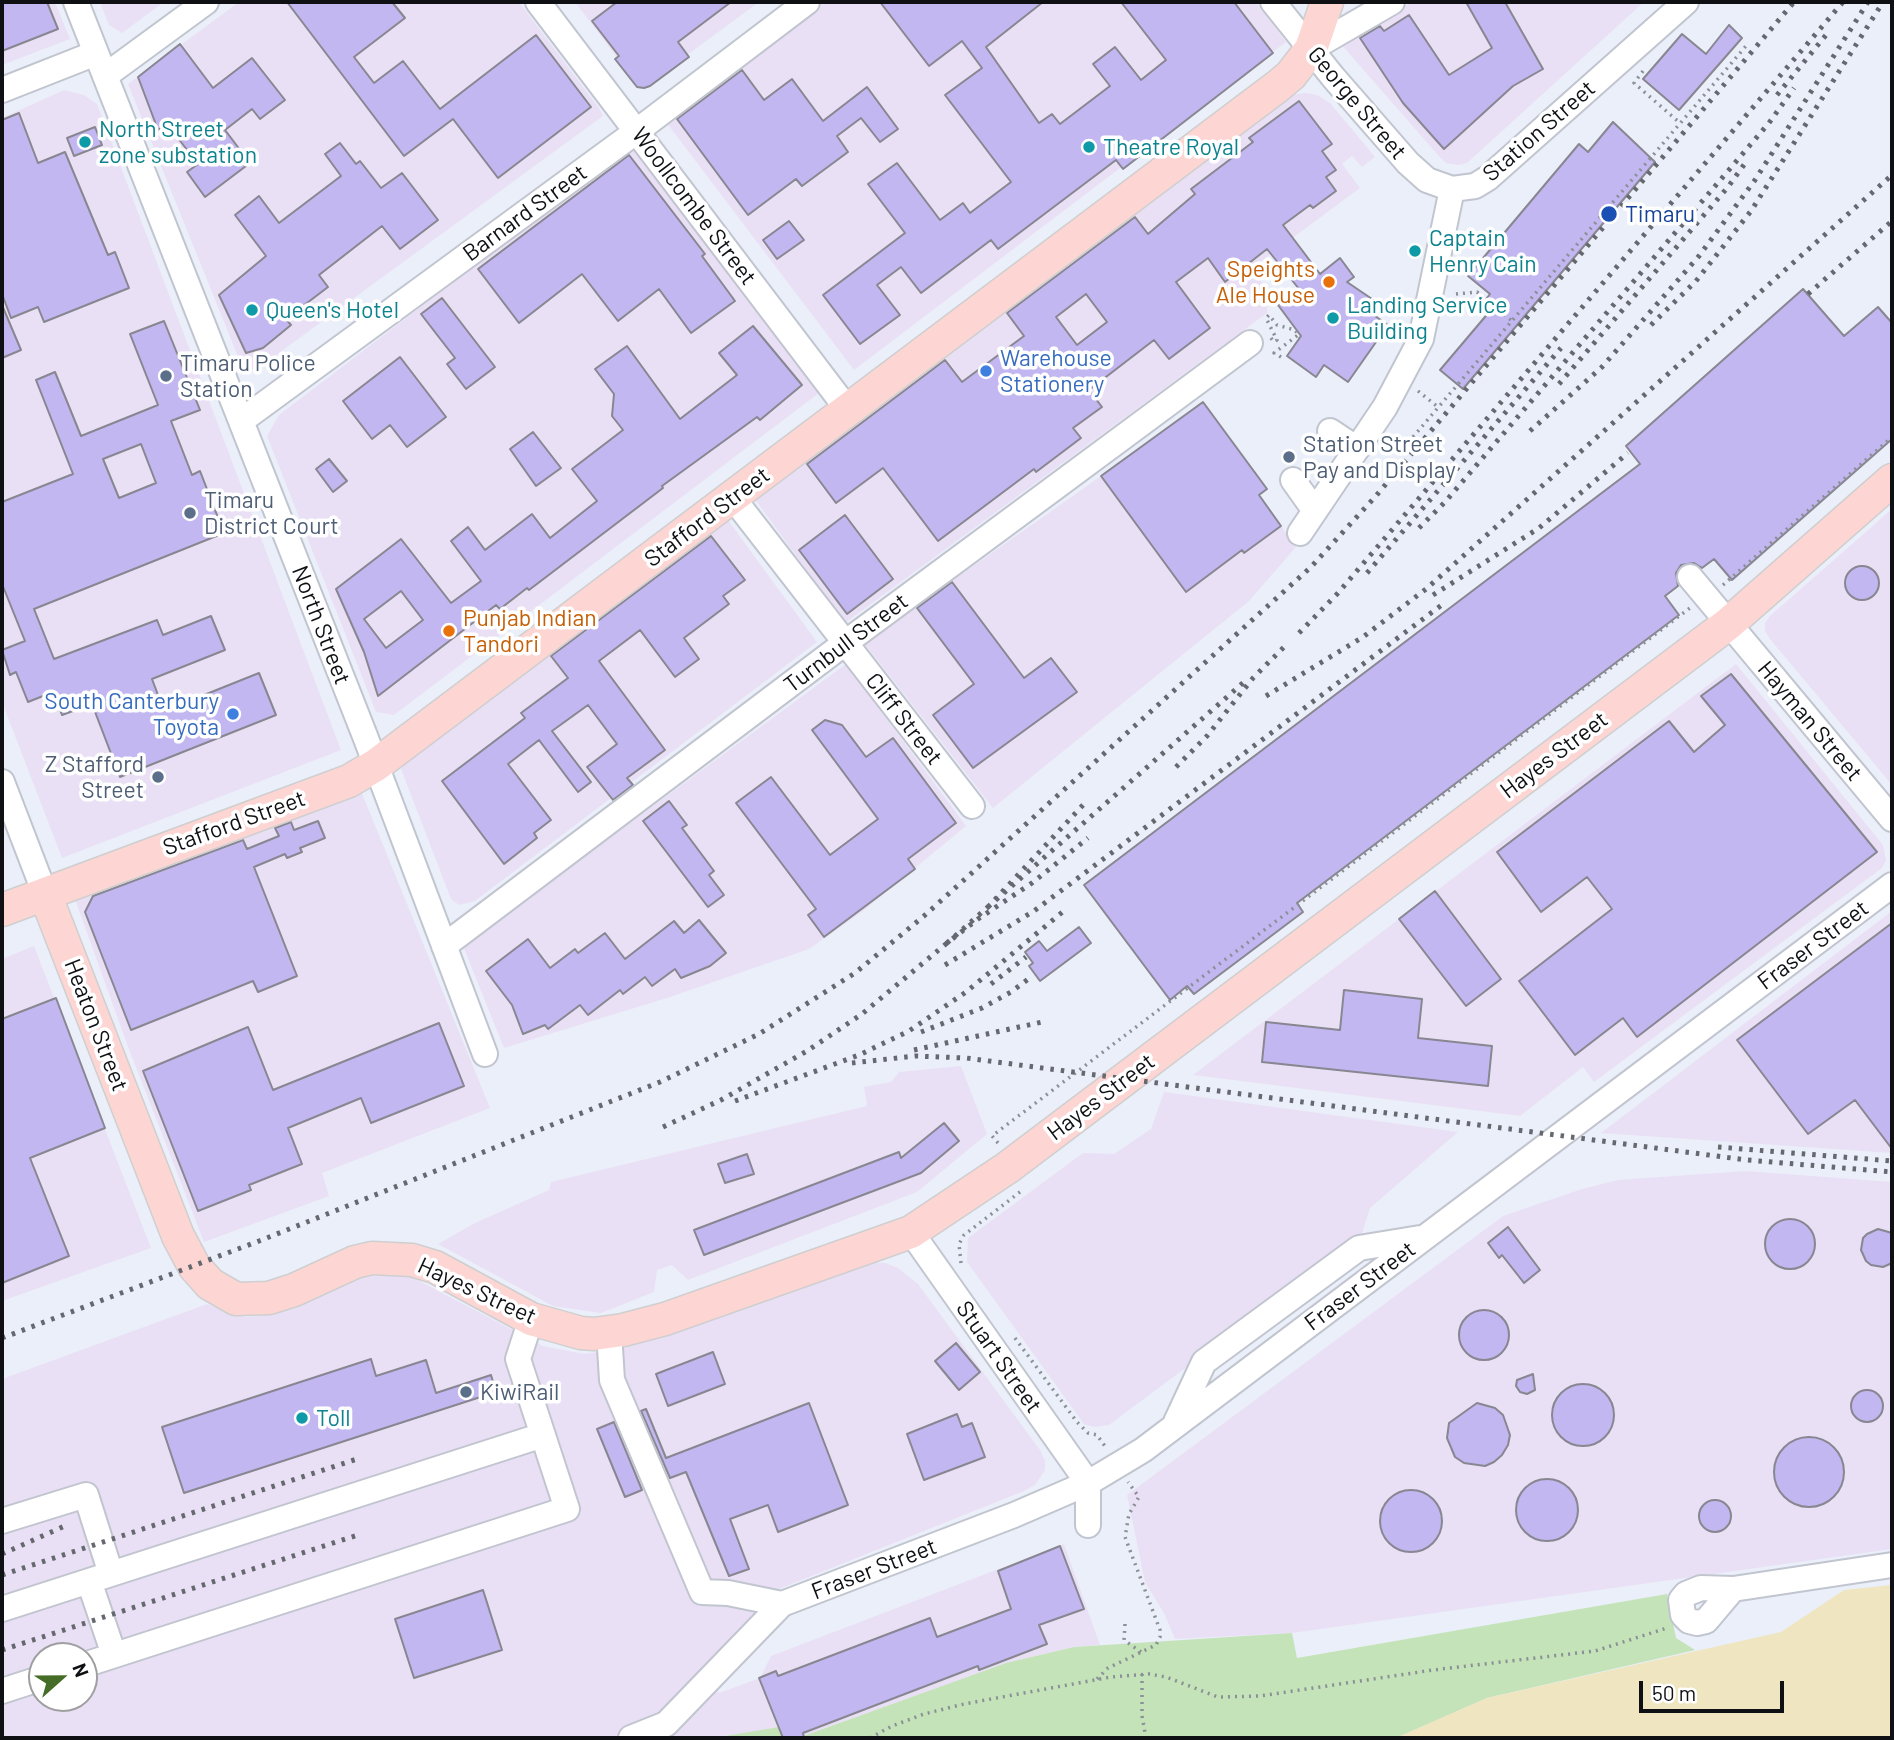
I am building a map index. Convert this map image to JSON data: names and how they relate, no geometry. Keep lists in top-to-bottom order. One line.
{"streets":{"main road":["Stafford Street","Hayes Street","Heaton Street"],"street":["George Street","Station Street","Woollcombe Street","Barnard Street","North Street","Turnbull Street","Cliff Street","Hayman Street","Fraser Street","Stuart Street"]},"crossings":[["George Street","Station Street"],["George Street","Stafford Street"],["Woollcombe Street","Barnard Street"],["Woollcombe Street","Stafford Street"],["Barnard Street","North Street"],["Stafford Street","North Street"],["Stafford Street","Cliff Street"],["Stafford Street","Heaton Street"],["North Street","Turnbull Street"],["Turnbull Street","Cliff Street"],["Hayman Street","Hayes Street"],["Hayes Street","Heaton Street"],["Hayes Street","Stuart Street"],["Fraser Street","Stuart Street"]],"places":["North Street zone substation","Theatre Royal","Timaru","Captain Henry Cain","Speights Ale House","Queen's Hotel","Landing Service Building","Warehouse Stationery","Timaru Police Station","Station Street Pay and Display","Timaru District Court","Punjab Indian Tandori","South Canterbury Toyota","Z Stafford Street","KiwiRail","Toll"],"scale_bar":"50 m","north":"right"}
